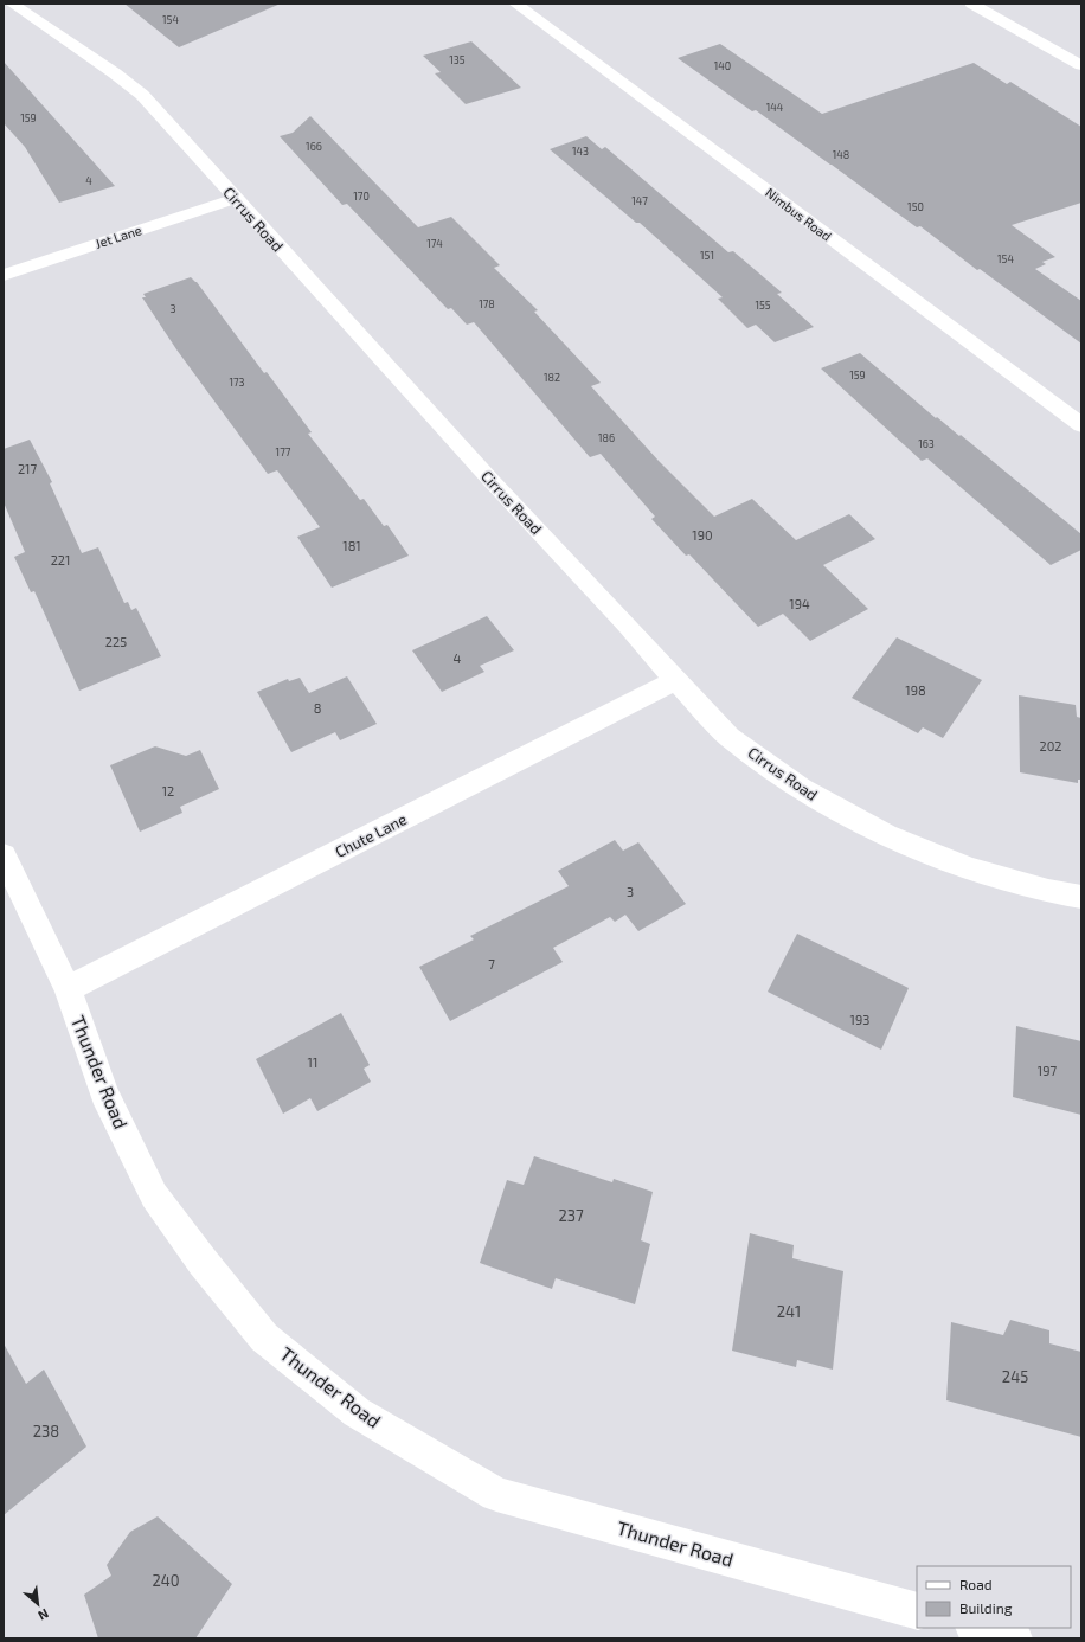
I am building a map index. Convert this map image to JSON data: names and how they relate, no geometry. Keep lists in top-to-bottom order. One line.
{"streets":{"street":["Nimbus Road","Cirrus Road","Jet Lane","Chute Lane","Thunder Road"]},"crossings":[["Cirrus Road","Jet Lane"],["Cirrus Road","Chute Lane"],["Chute Lane","Thunder Road"]],"house_numbers":["154","135","140","144","159","166","143","148","4","170","147","150","174","151","154","178","155","3","159","182","173","186","163","177","217","190","181","221","194","225","4","198","8","202","12","3","7","193","11","197","237","241","245","238","240"],"legend":["Road","Building"],"north":"bottom right"}
